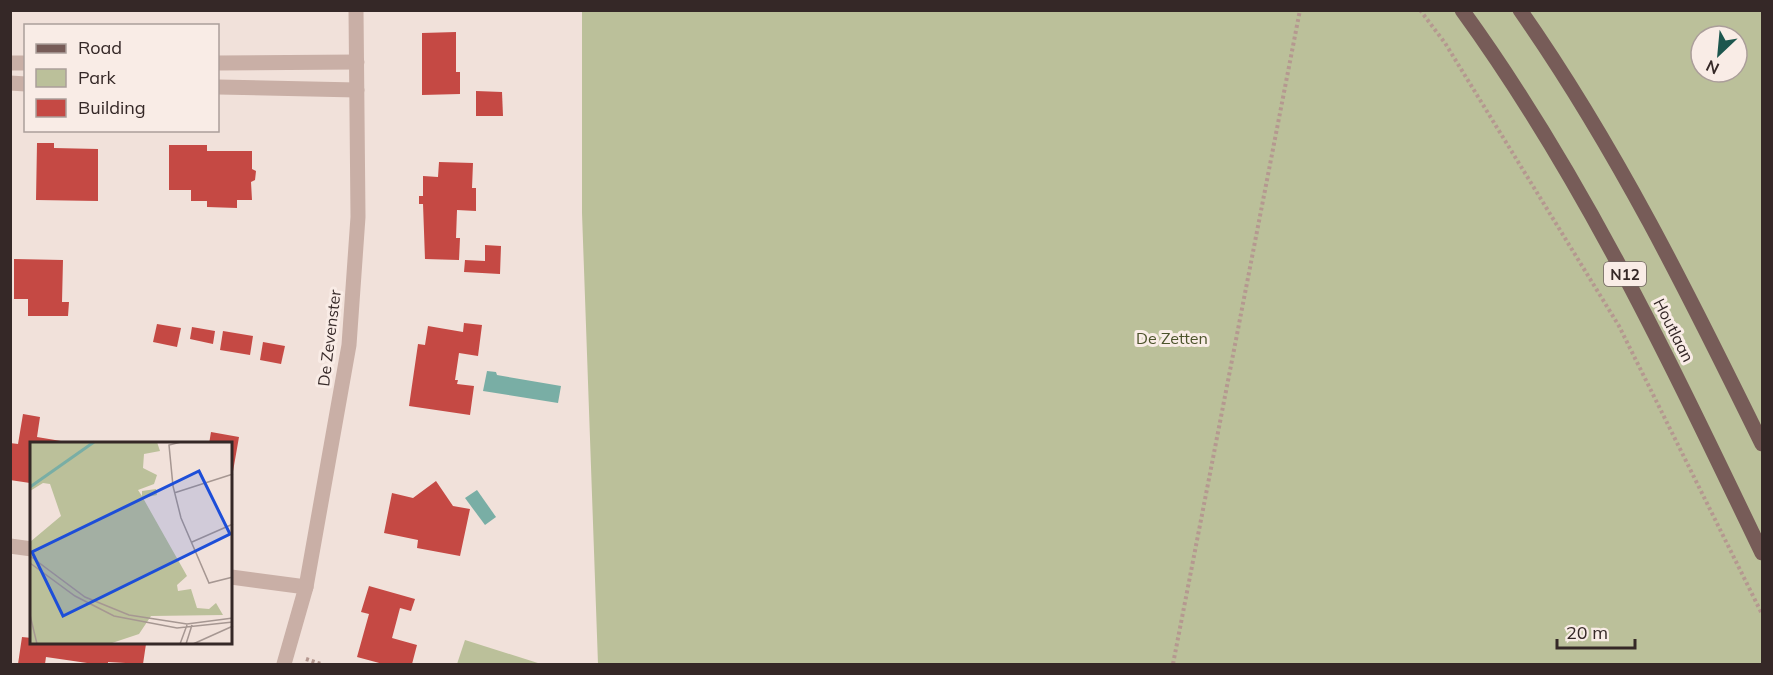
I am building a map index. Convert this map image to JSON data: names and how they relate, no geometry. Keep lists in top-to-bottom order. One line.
{"streets":{"main road":["N12","Houtlaan"],"street":["De Zevenster"]},"parks":["De Zetten"],"legend":["Road","Park","Building"],"scale_bar":"20 m","north":"bottom left"}
